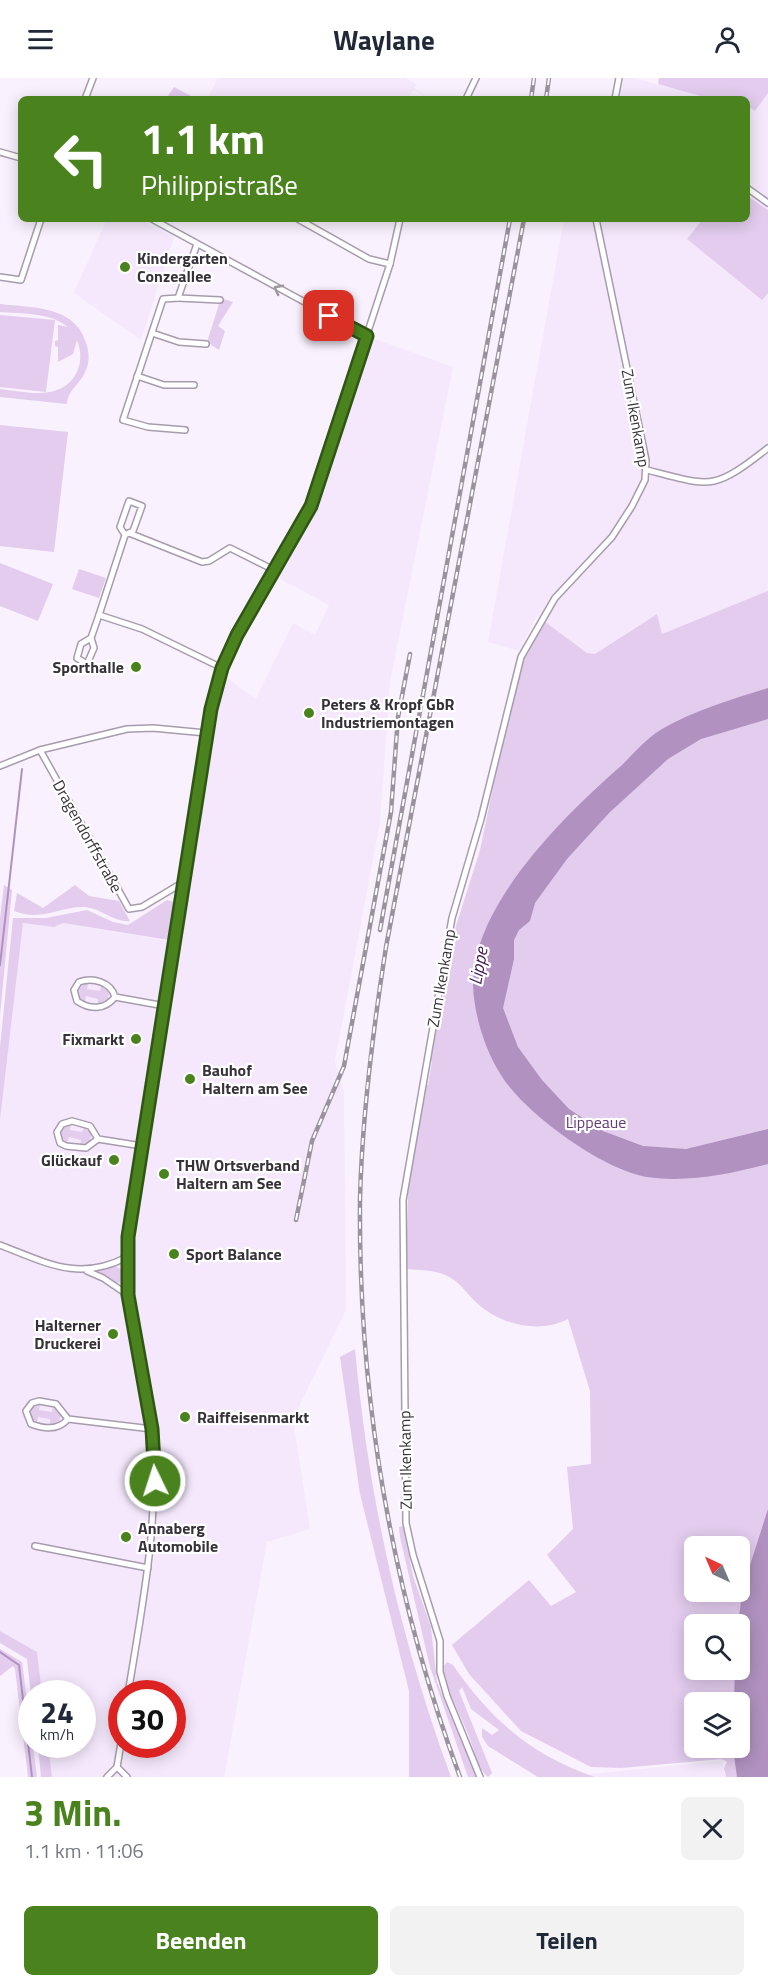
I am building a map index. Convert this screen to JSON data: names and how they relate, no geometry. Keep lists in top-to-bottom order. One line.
{"streets":{"street":["Zum Ikenkamp","Dragendorffstraße"]},"water":["Lippe"],"parks":["Lippeaue"],"places":["Kindergarten Conzeallee","Sporthalle","Peters & Kropf GbR Industriemontagen","Fixmarkt","Bauhof Haltern am See","Glückauf","THW Ortsverband Haltern am See","Sport Balance","Halterner Druckerei","Raiffeisenmarkt","Annaberg Automobile"],"north":"top left","page":{"header":"Waylane","turn":["1.1 km","Philippistraße"],"speed":"24 km/h","limit":"30","heading":["3 Min.","1.1 km · 11:06"],"buttons":["Beenden","Teilen"]}}
